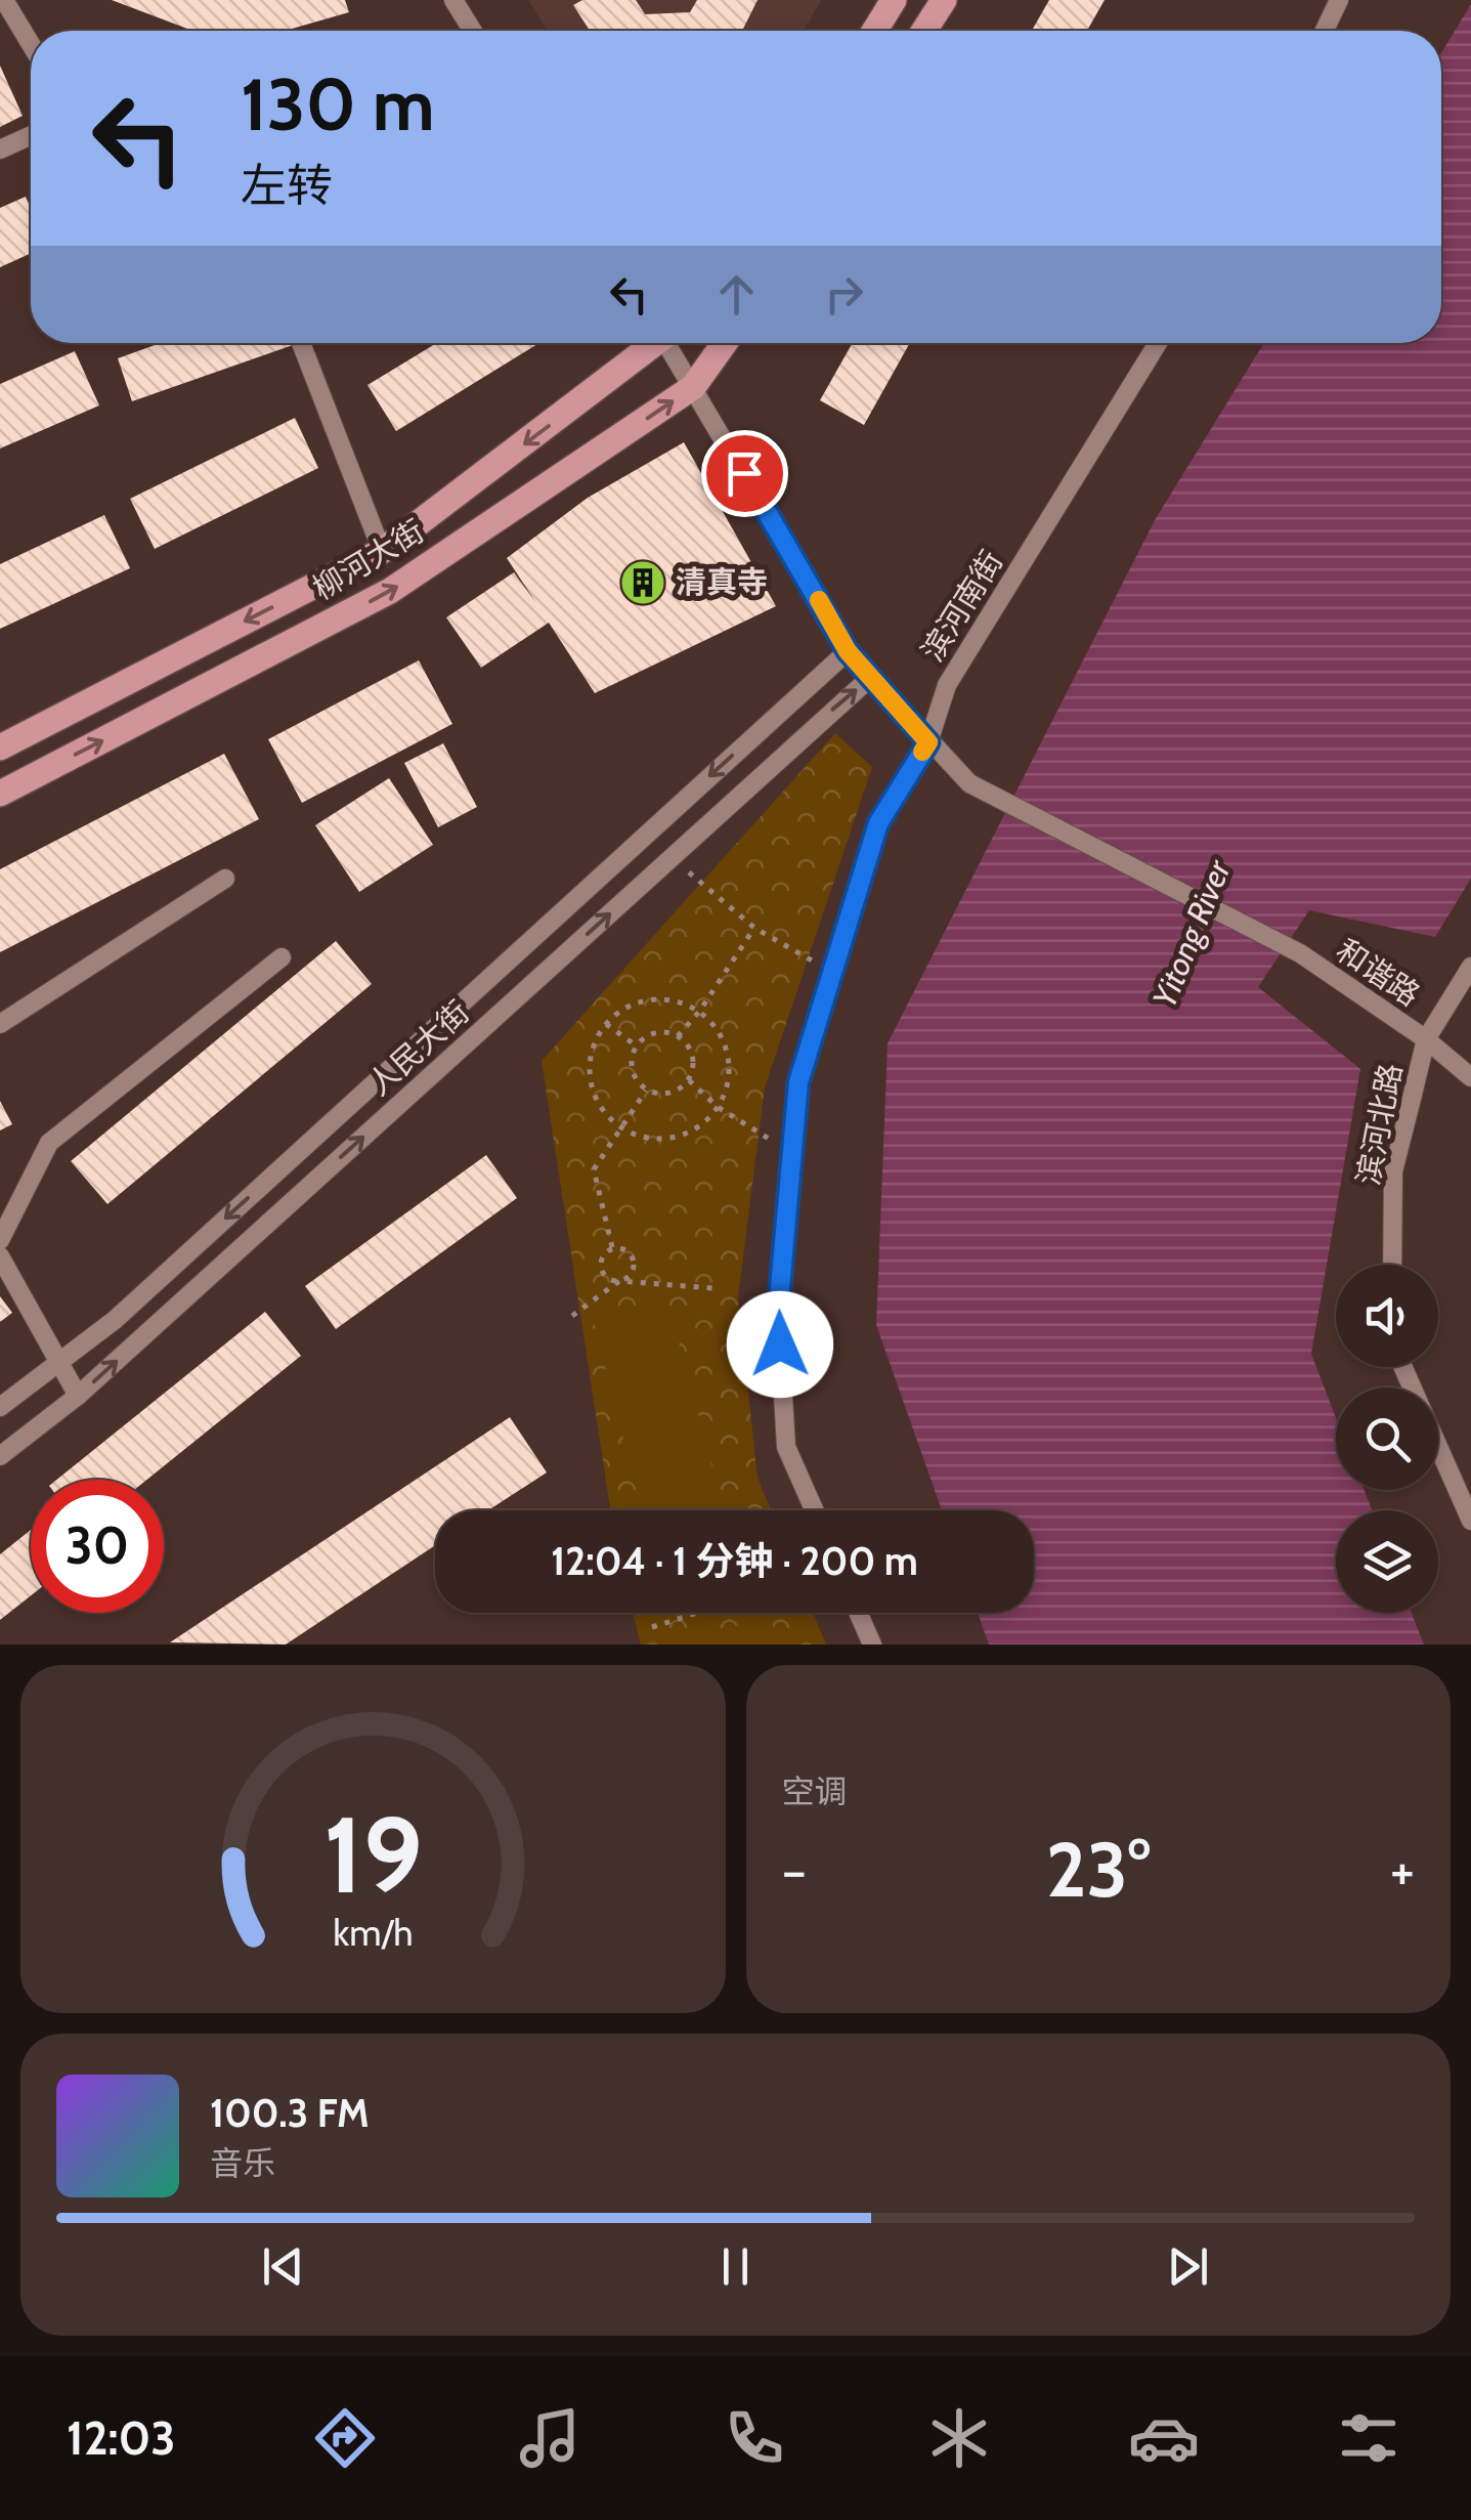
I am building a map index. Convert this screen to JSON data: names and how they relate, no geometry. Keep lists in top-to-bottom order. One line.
{"streets":{"main road":["柳河大街"],"street":["滨河南街","和谐路","人民大街","滨河北路"]},"crossings":[["柳河大街","和谐路"],["滨河南街","和谐路"],["和谐路","人民大街"],["和谐路","滨河北路"]],"water":["Yitong River"],"places":{"building":["清真寺"]},"page":{"turn":["130 m","左转"],"limit":"30","trip":"12:04 · 1 分钟 · 200 m","tile":"空调","heat":["−","23°","+"],"song":["100.3 FM","音乐"],"tabs":"12:03","gauge":["19","km/h"]}}
